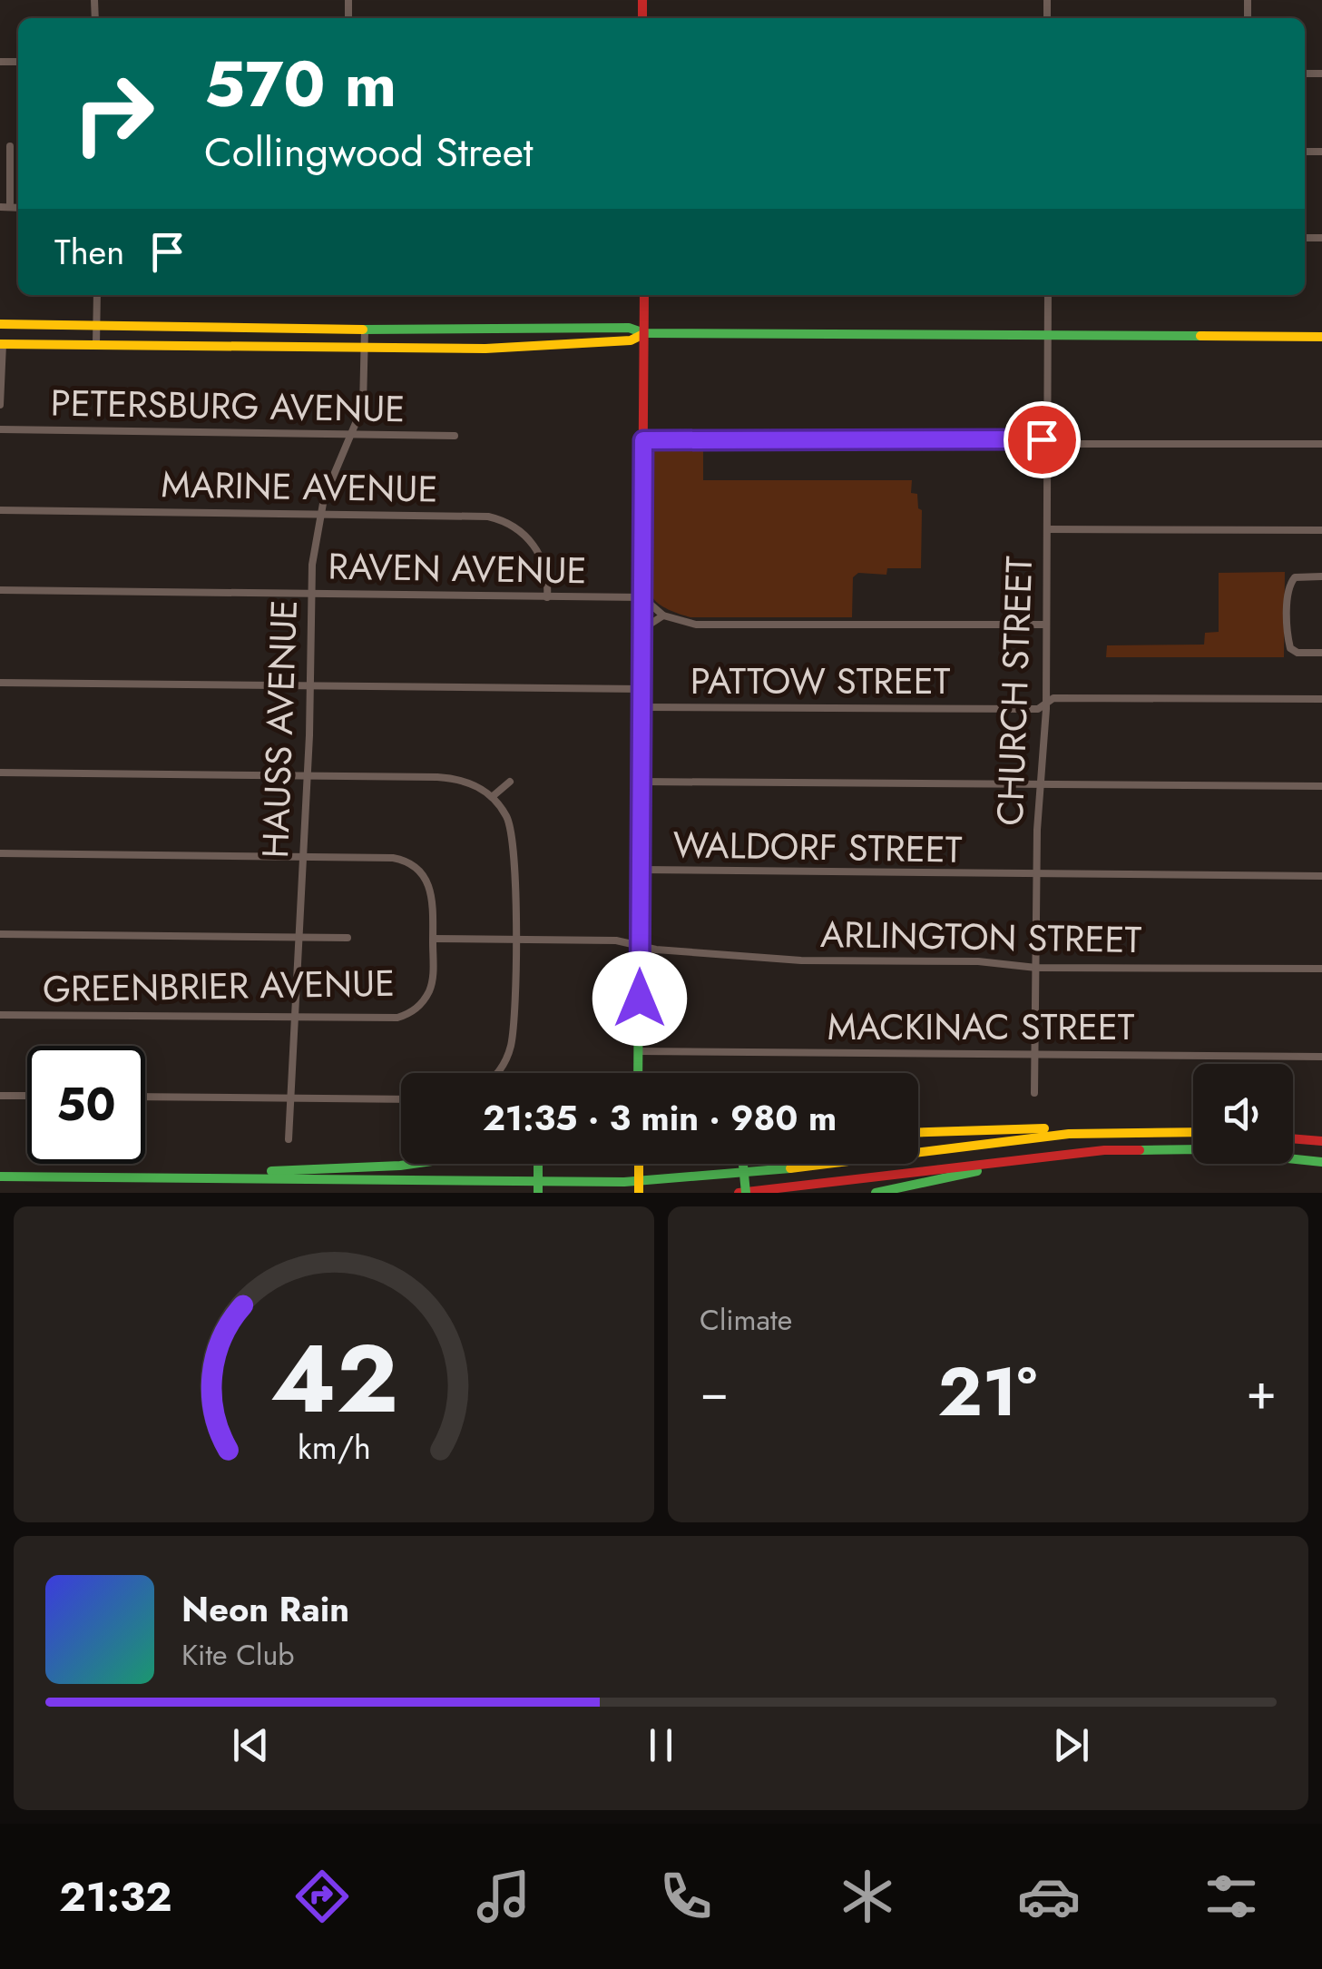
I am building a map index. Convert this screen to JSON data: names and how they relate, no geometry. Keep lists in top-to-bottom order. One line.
{"streets":{"street":["PETERSBURG AVENUE","MARINE AVENUE","RAVEN AVENUE","PATTOW STREET","CHURCH STREET","HAUSS AVENUE","WALDORF STREET","ARLINGTON STREET","GREENBRIER AVENUE","MACKINAC STREET"]},"crossings":[["PETERSBURG AVENUE","HAUSS AVENUE"],["MARINE AVENUE","RAVEN AVENUE"],["MARINE AVENUE","HAUSS AVENUE"],["RAVEN AVENUE","HAUSS AVENUE"],["PATTOW STREET","CHURCH STREET"],["CHURCH STREET","WALDORF STREET"],["CHURCH STREET","ARLINGTON STREET"],["CHURCH STREET","MACKINAC STREET"],["HAUSS AVENUE","GREENBRIER AVENUE"],["ARLINGTON STREET","GREENBRIER AVENUE"]],"page":{"turn":["570 m","Collingwood Street"],"then":"Then","limit":"50","trip":"21:35 · 3 min · 980 m","tile":"Climate","heat":["−","21°","+"],"song":["Neon Rain","Kite Club"],"tabs":"21:32","gauge":["42","km/h"]}}
